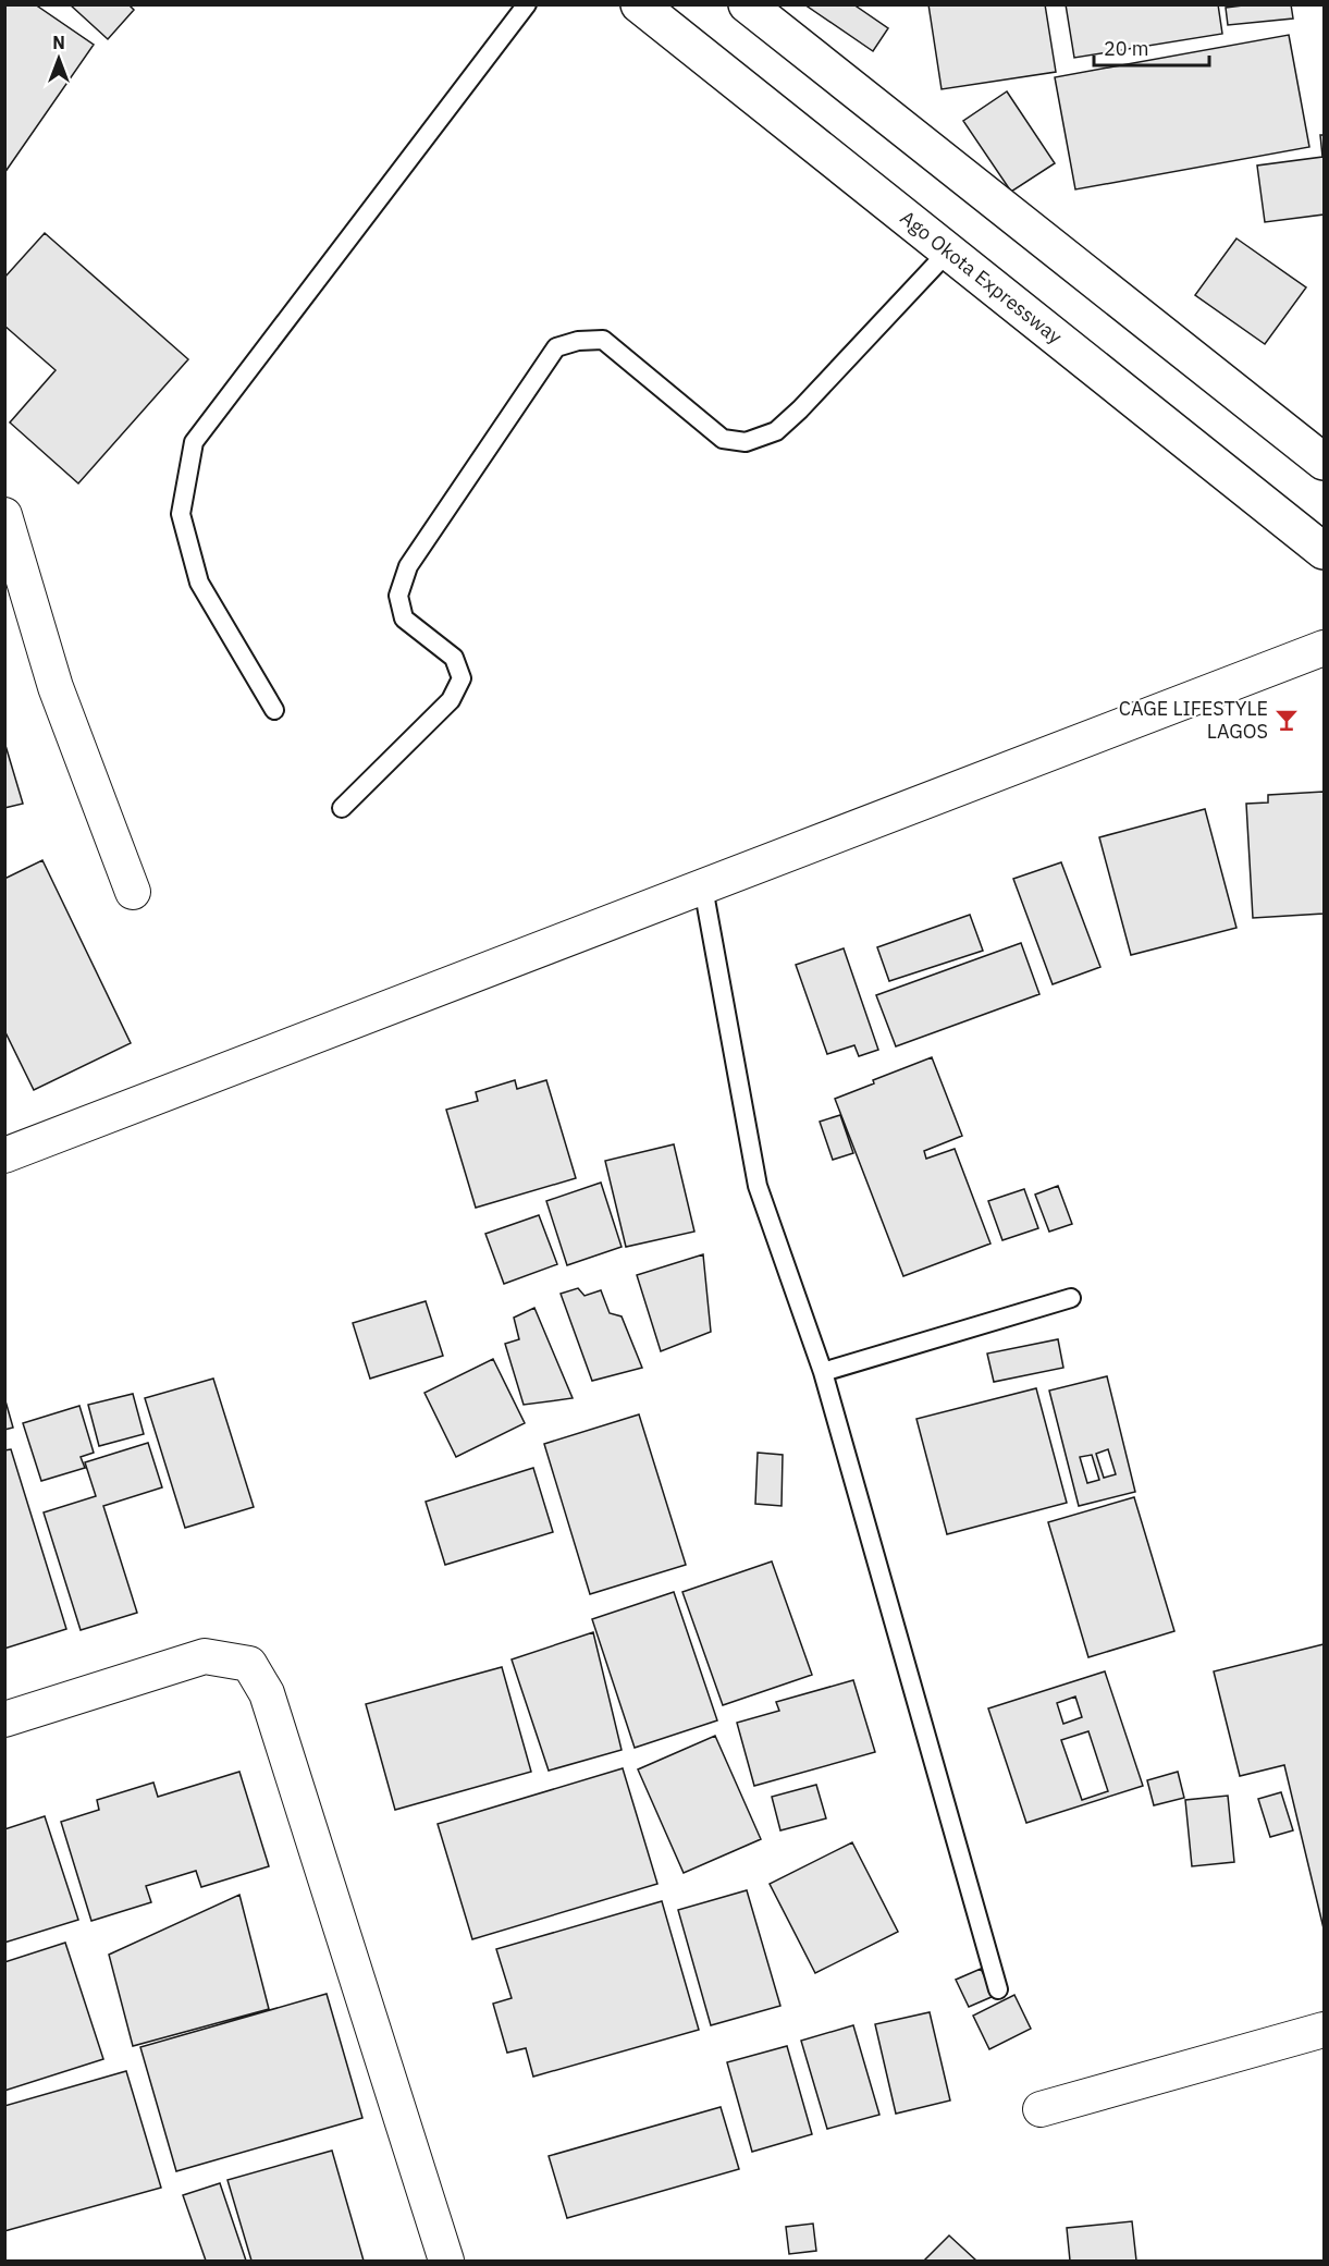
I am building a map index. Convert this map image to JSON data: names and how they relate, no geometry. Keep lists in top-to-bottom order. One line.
{"streets":{"main road":["Ago Okota Expressway"]},"places":{"bar":["CAGE LIFESTYLE LAGOS"]},"scale_bar":"20 m","north":"top"}
